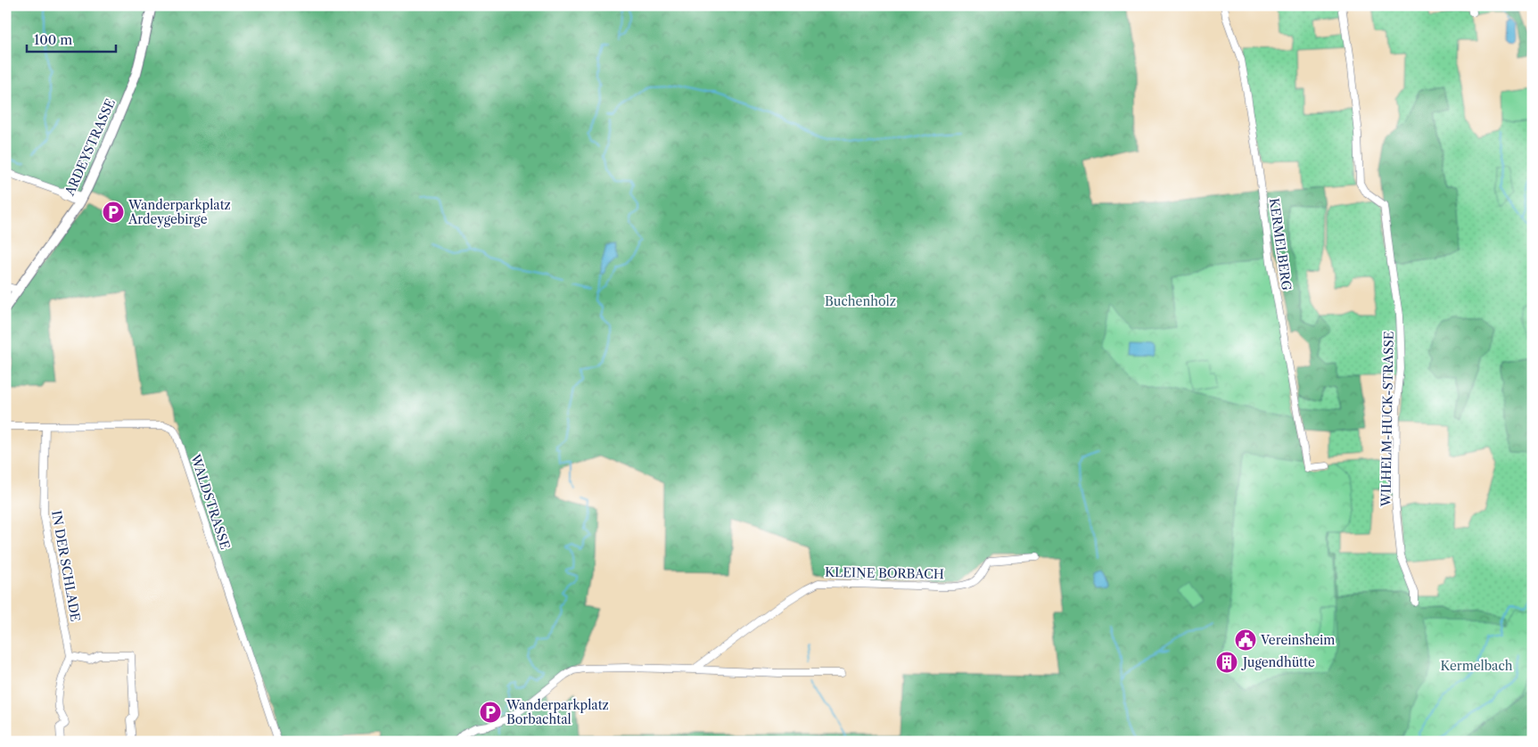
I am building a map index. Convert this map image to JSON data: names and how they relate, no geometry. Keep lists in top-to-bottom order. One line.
{"streets":{"main road":["ARDEYSTRASSE"],"street":["KERMELBERG","WILHELM-HUCK-STRASSE","WALDSTRASSE","IN DER SCHLADE","KLEINE BORBACH"]},"crossings":[["WALDSTRASSE","IN DER SCHLADE"]],"parks":["Buchenholz","Kermelbach"],"places":{"parking":["Wanderparkplatz Ardeygebirge","Wanderparkplatz Borbachtal"],"public building":["Vereinsheim"],"building":["Jugendhütte"]},"scale_bar":"100 m"}
